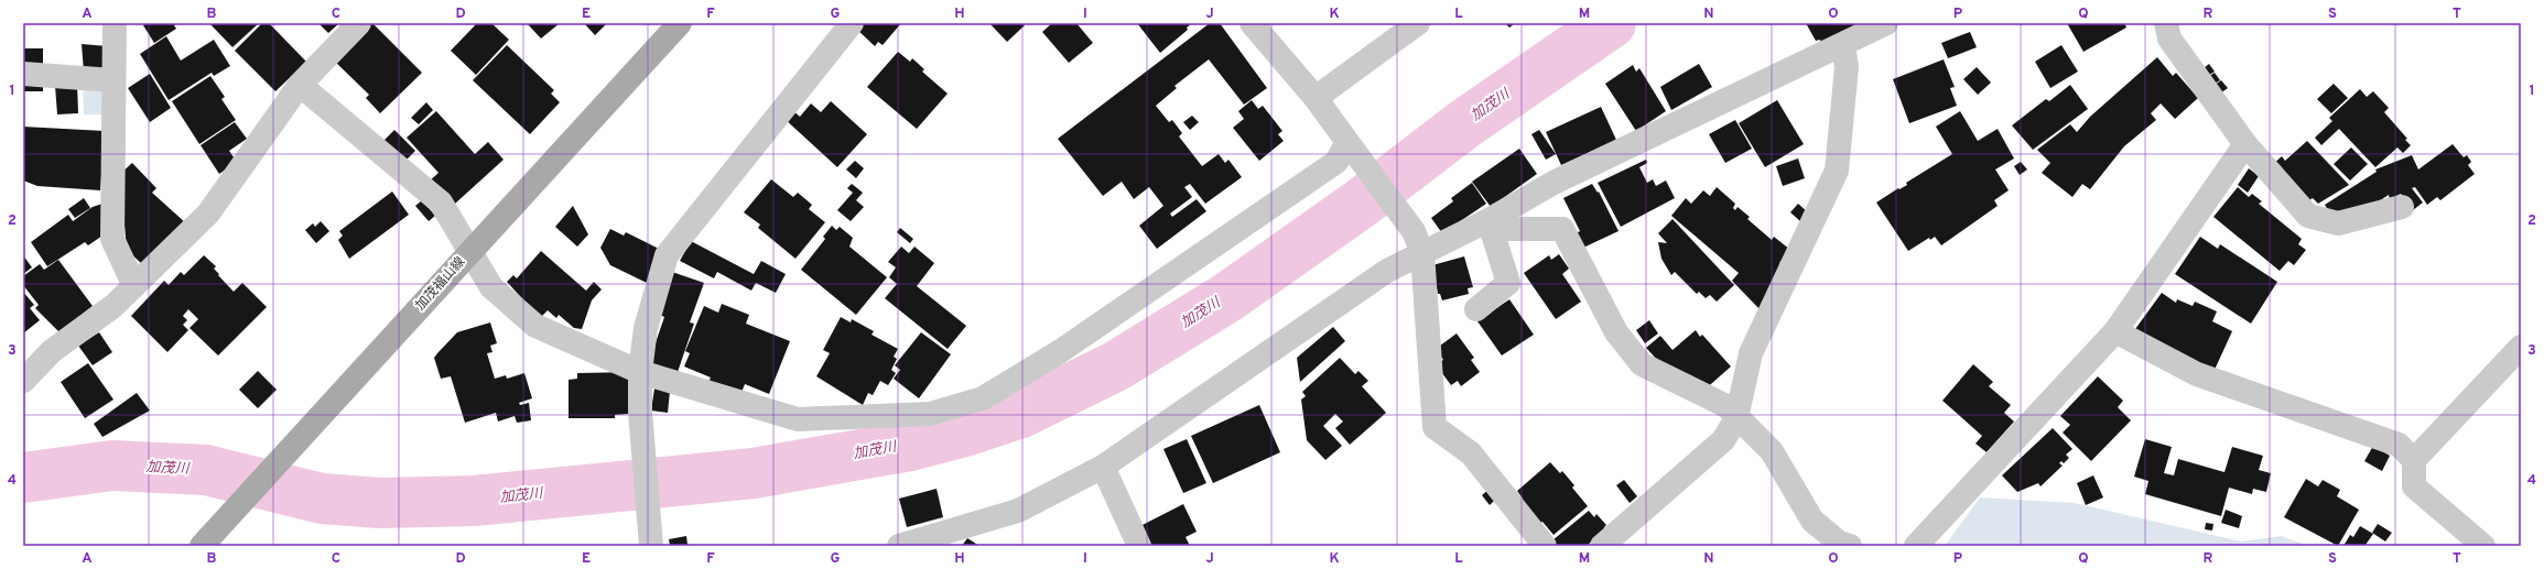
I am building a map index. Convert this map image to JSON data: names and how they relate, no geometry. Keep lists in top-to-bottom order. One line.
{"streets":{"main road":["加茂福山線"]},"water":["加茂川"],"grid":{"columns":["A","B","C","D","E","F","G","H","I","J","K","L","M","N","O","P","Q","R","S","T"],"rows":["1","2","3","4"]}}
